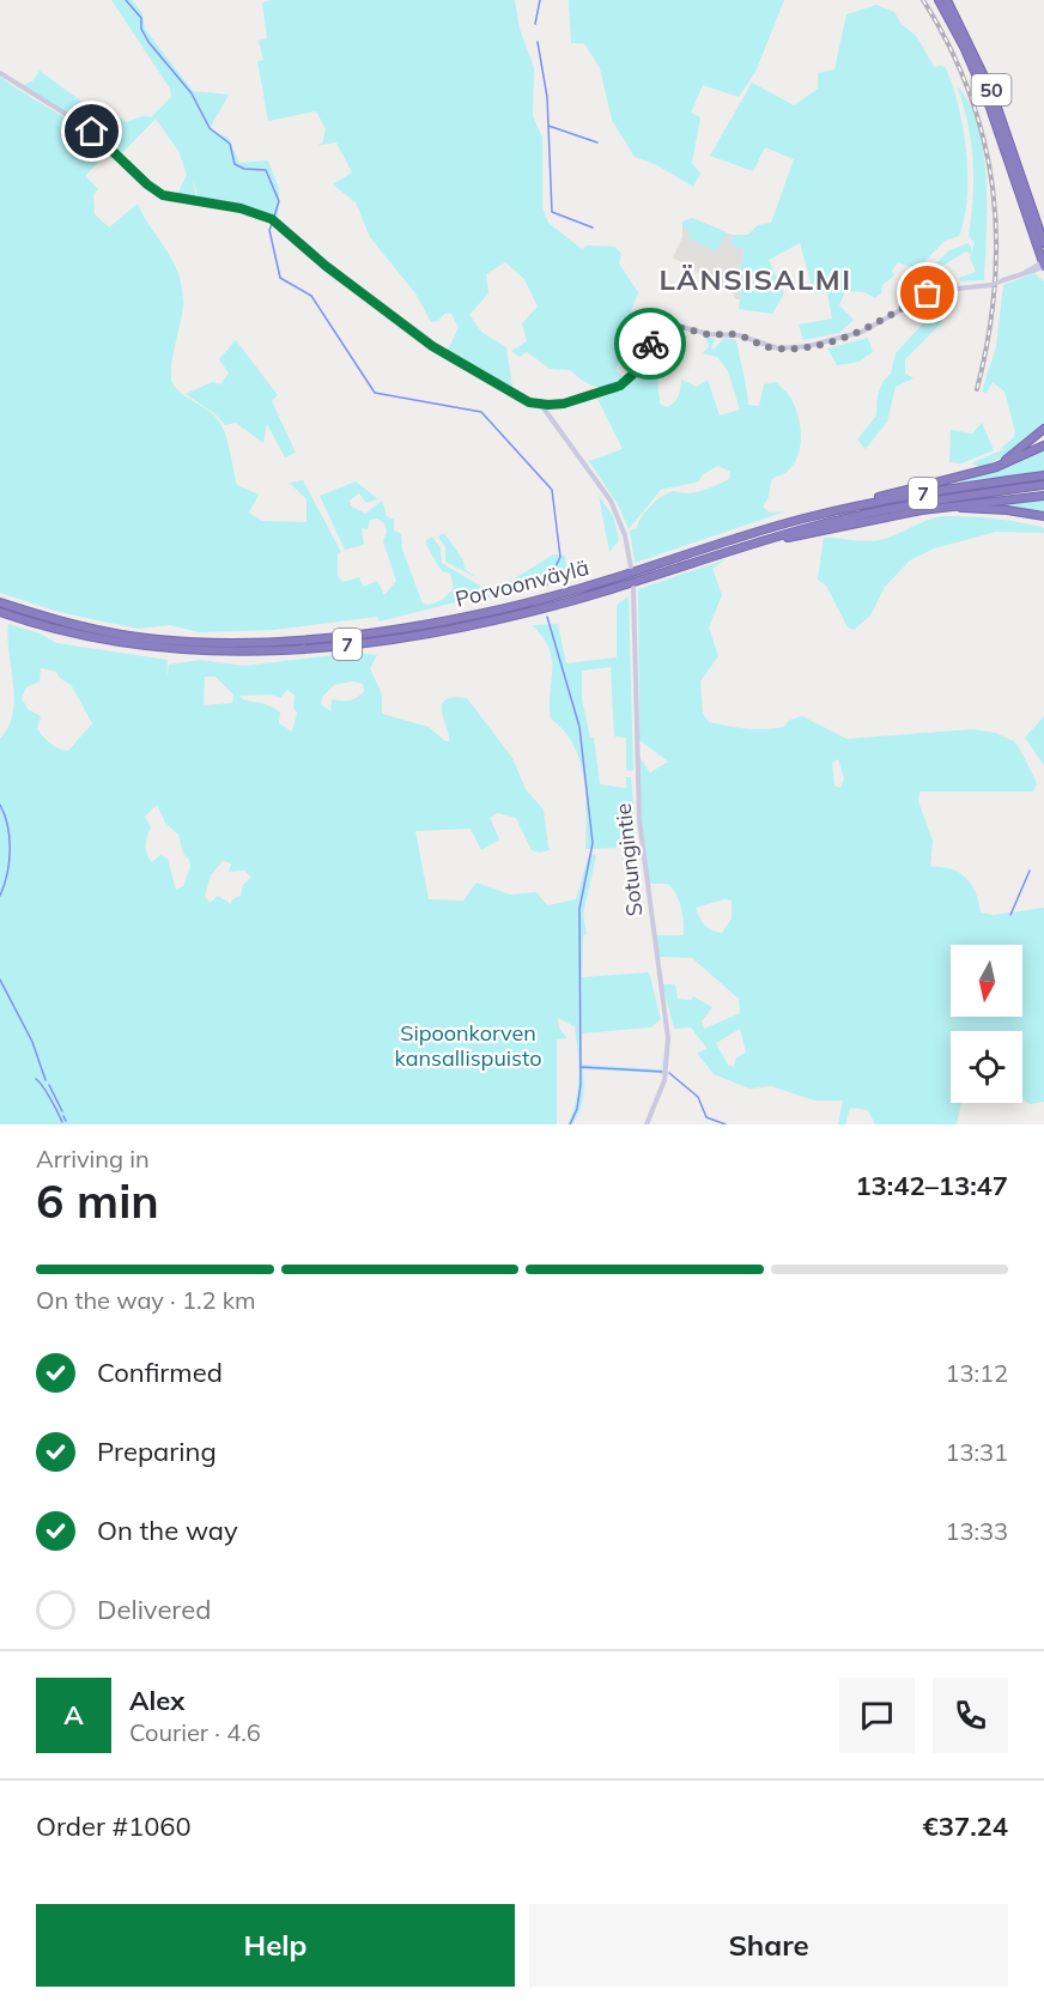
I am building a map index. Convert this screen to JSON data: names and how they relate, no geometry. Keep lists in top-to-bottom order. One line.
{"streets":{"highway":["50","7","Porvoonväylä"],"street":["Sotungintie"]},"districts":["LÄNSISALMI"],"parks":["Sipoonkorven kansallispuisto"],"north":"bottom","page":{"heading":["6 min","Arriving in","13:42–13:47"],"panel":["Alex","Courier · 4.6","Order #1060","€37.24"],"bar":"On the way · 1.2 km","list":[["Confirmed","13:12"],["Preparing","13:31"],["On the way","13:33"],"Delivered"],"round":"A","buttons":["Help","Share"]}}
